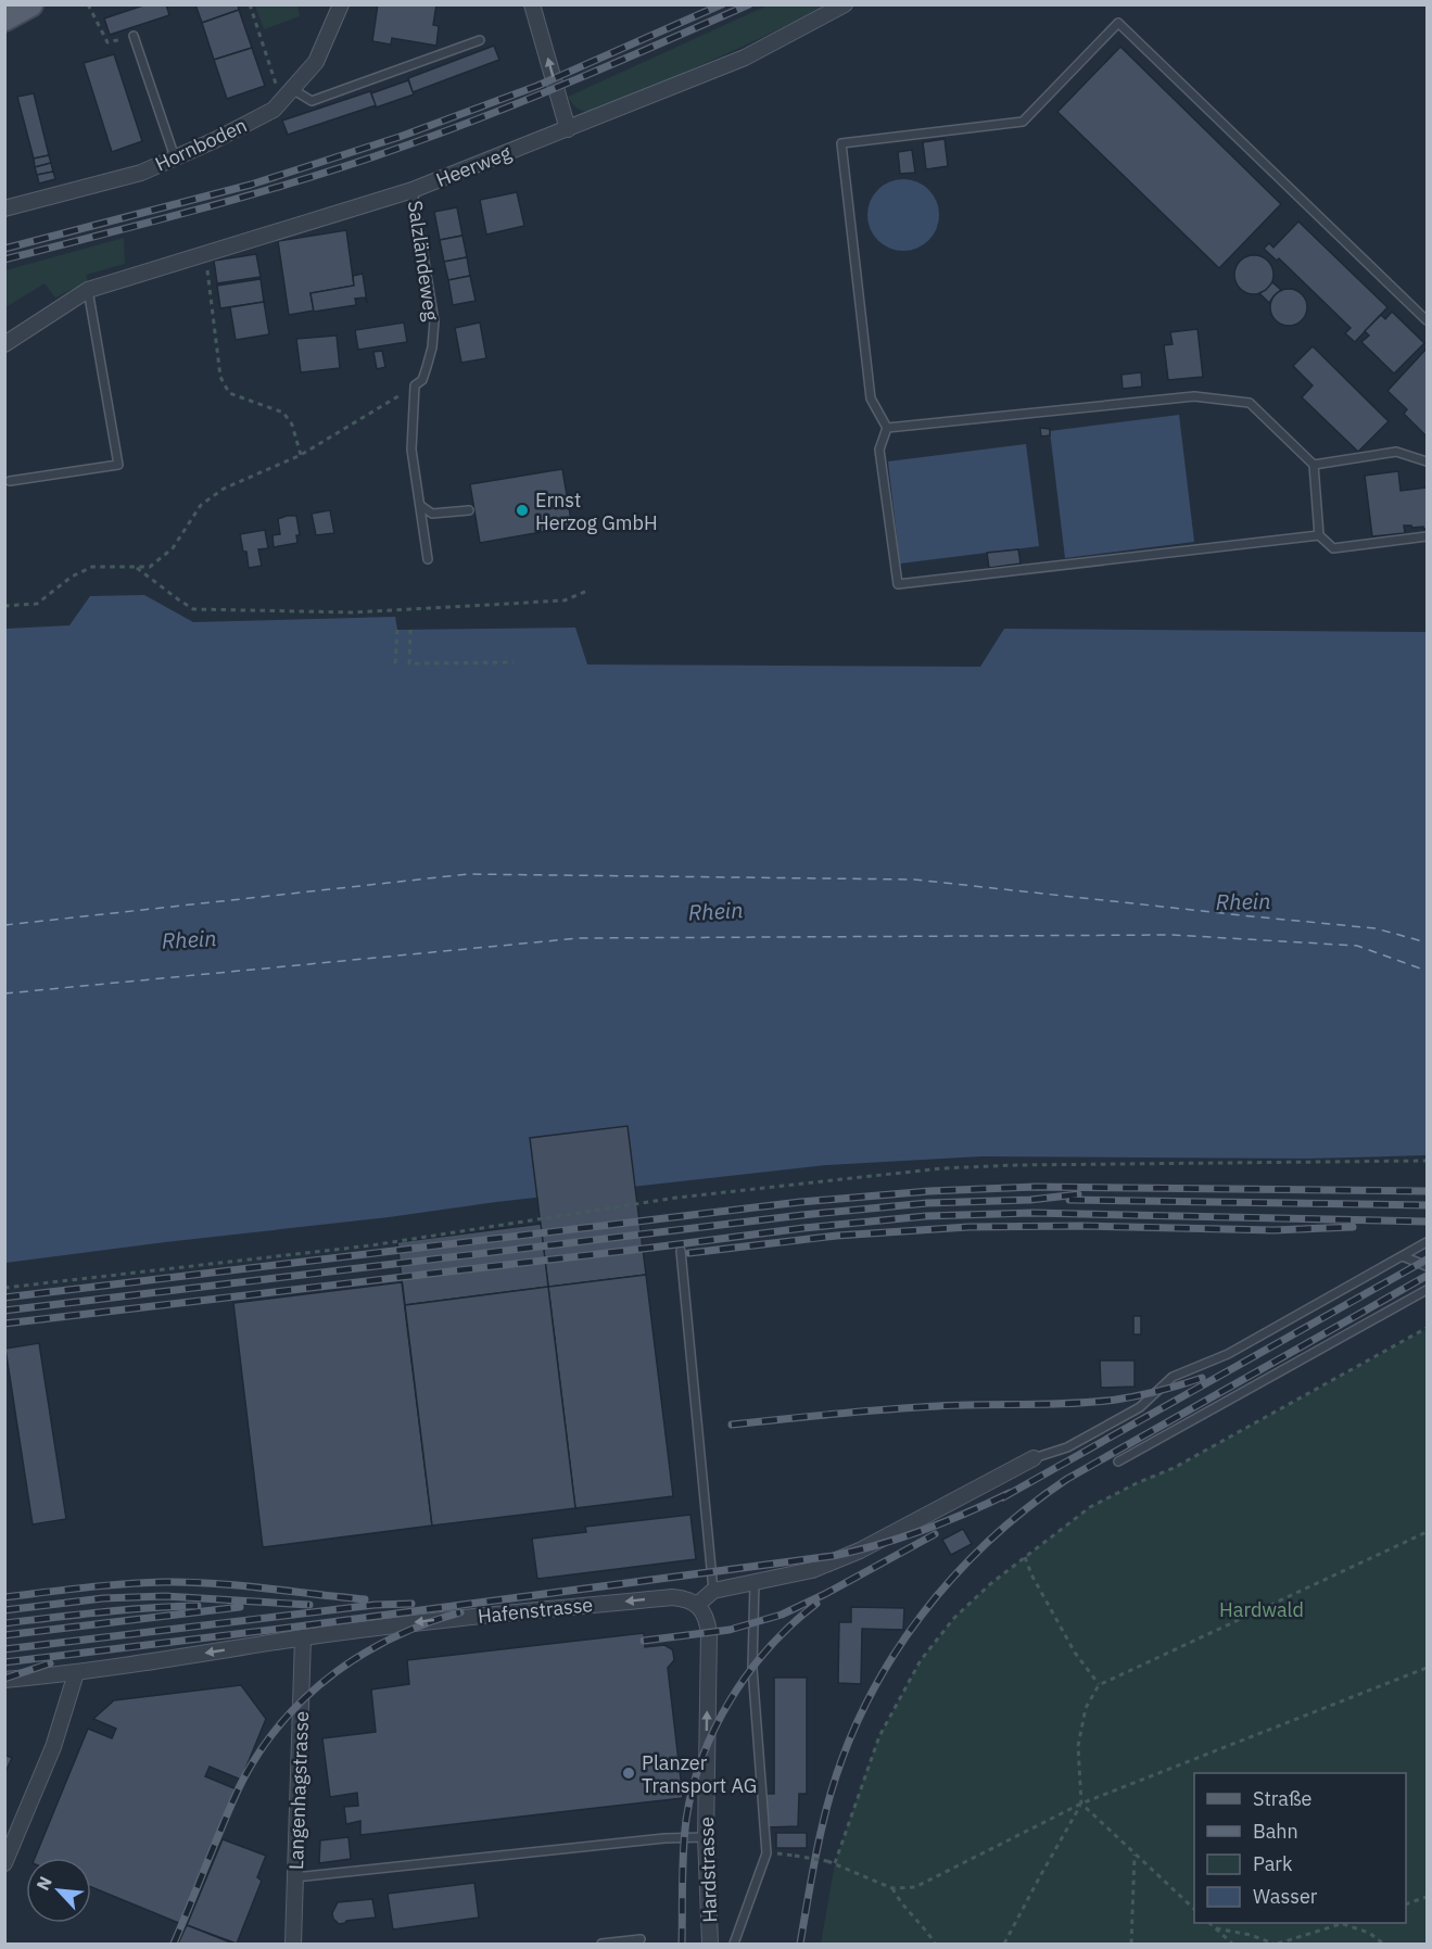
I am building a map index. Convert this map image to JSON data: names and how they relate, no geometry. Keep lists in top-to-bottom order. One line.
{"streets":{"street":["Hornboden","Heerweg","Hafenstrasse","Langenhagstrasse","Hardstrasse"],"lane":["Salzländeweg"]},"crossings":[["Heerweg","Salzländeweg"],["Hafenstrasse","Langenhagstrasse"],["Hafenstrasse","Hardstrasse"]],"one_way":["Hafenstrasse","Hardstrasse"],"water":["Rhein"],"parks":["Hardwald"],"places":["Ernst Herzog GmbH","Planzer Transport AG"],"legend":["Straße","Bahn","Park","Wasser"],"north":"top left"}
